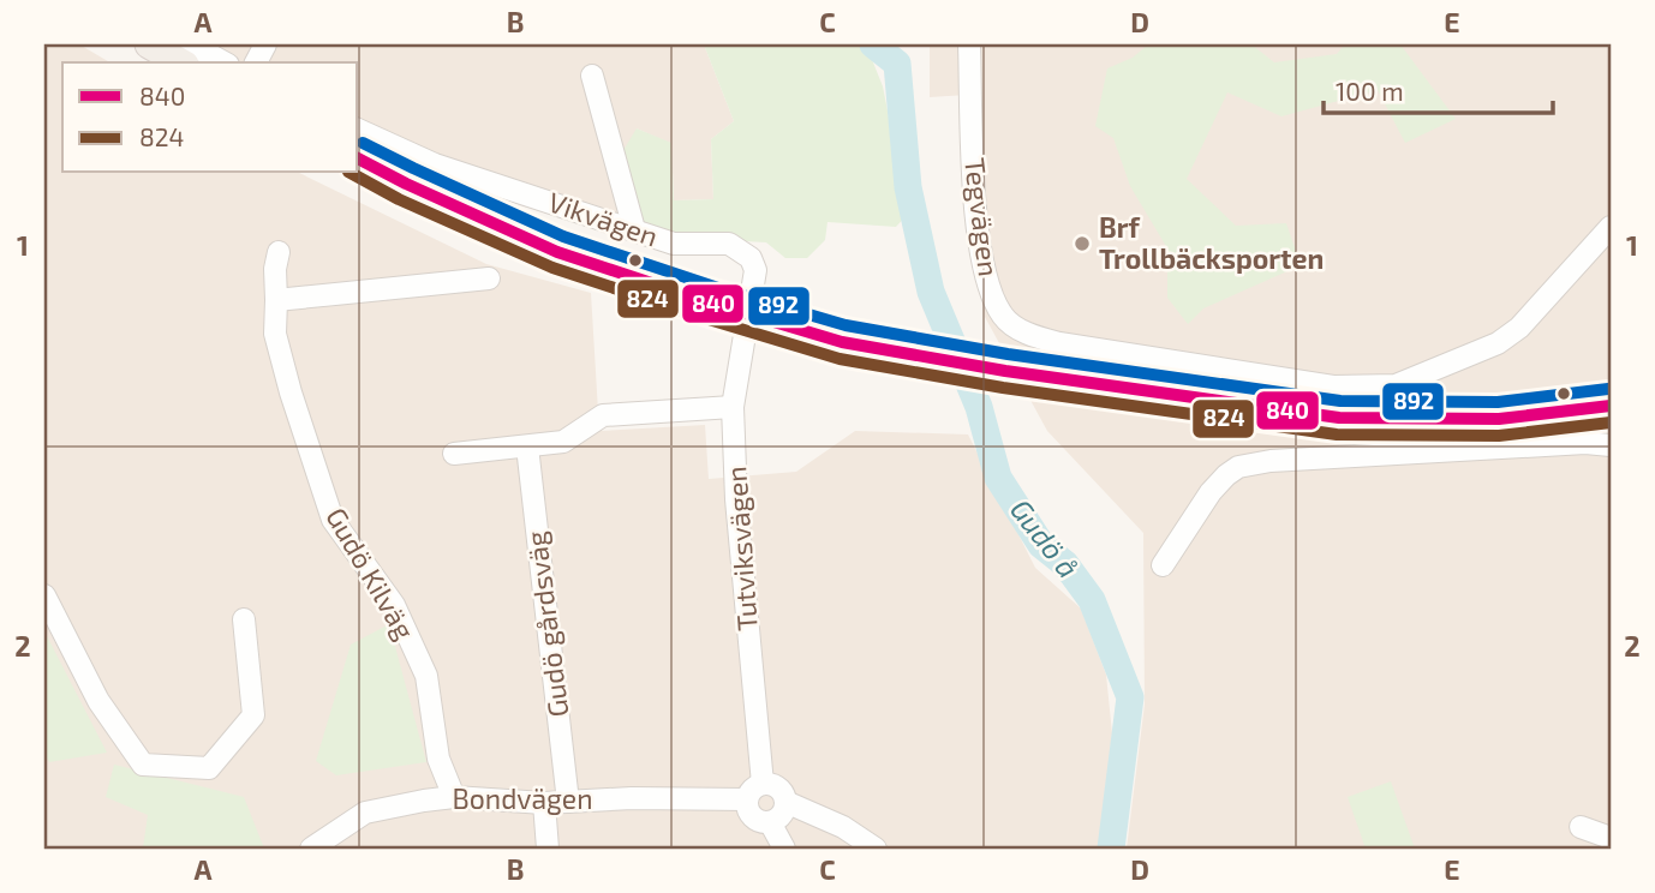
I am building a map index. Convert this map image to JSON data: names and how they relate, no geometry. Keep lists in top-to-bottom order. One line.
{"streets":{"street":["Tegvägen","Vikvägen","Tutviksvägen","Gudö Kilväg","Gudö gårdsväg","Bondvägen"]},"crossings":[["Vikvägen","Tutviksvägen"],["Tutviksvägen","Bondvägen"],["Gudö Kilväg","Bondvägen"],["Gudö gårdsväg","Bondvägen"]],"water":["Gudö å"],"places":["Brf Trollbäcksporten"],"lines":["transit line 892","transit line 840","transit line 824"],"legend":["840","824"],"scale_bar":"100 m","grid":{"columns":["A","B","C","D","E"],"rows":["1","2"]}}
